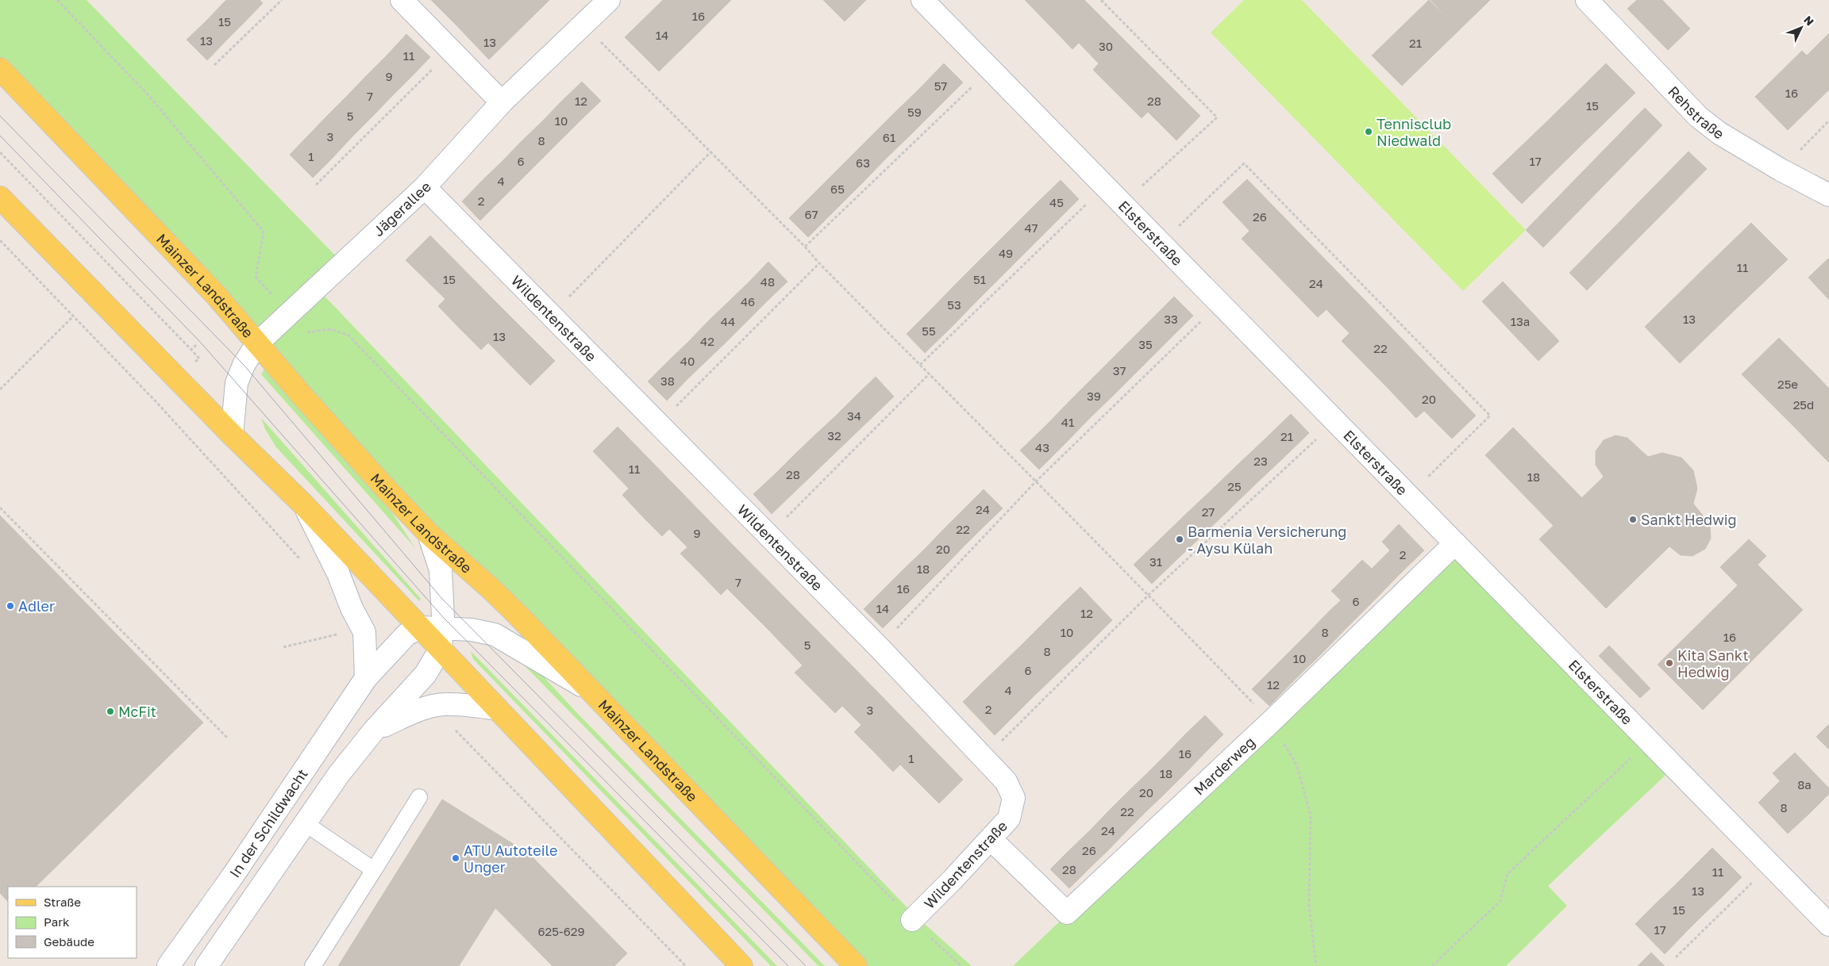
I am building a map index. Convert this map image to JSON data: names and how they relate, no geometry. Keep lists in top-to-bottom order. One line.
{"streets":{"main road":["Mainzer Landstraße"],"street":["Rehstraße","Jägerallee","Elsterstraße","Wildentenstraße","Marderweg","In der Schildwacht"]},"crossings":[["Jägerallee","Mainzer Landstraße"],["Jägerallee","Wildentenstraße"],["Elsterstraße","Marderweg"],["Wildentenstraße","Marderweg"]],"places":["Tennisclub Niedwald","Sankt Hedwig","Barmenia Versicherung - Aysu Külah","Adler","Kita Sankt Hedwig","McFit","ATU Autoteile Unger"],"house_numbers":["16","15","14","13","13","21","30","11","9","57","16","7","12","28","15","59","5","10","3","61","8","1","6","17","63","4","65","2","45","67","26","47","49","11","15","51","48","24","46","53","33","13","44","13a","55","13","42","35","22","40","37","38","25e","39","20","25d","34","41","32","21","43","23","11","28","18","25","24","27","22","9","20","2","31","18","7","16","6","14","12","10","8","16","5","8","10","6","12","4","2","3","16","1","18","8a","20","8","22","24","26","28","11","13","15","17","625-629"],"legend":["Straße","Park","Gebäude"],"north":"top right"}
